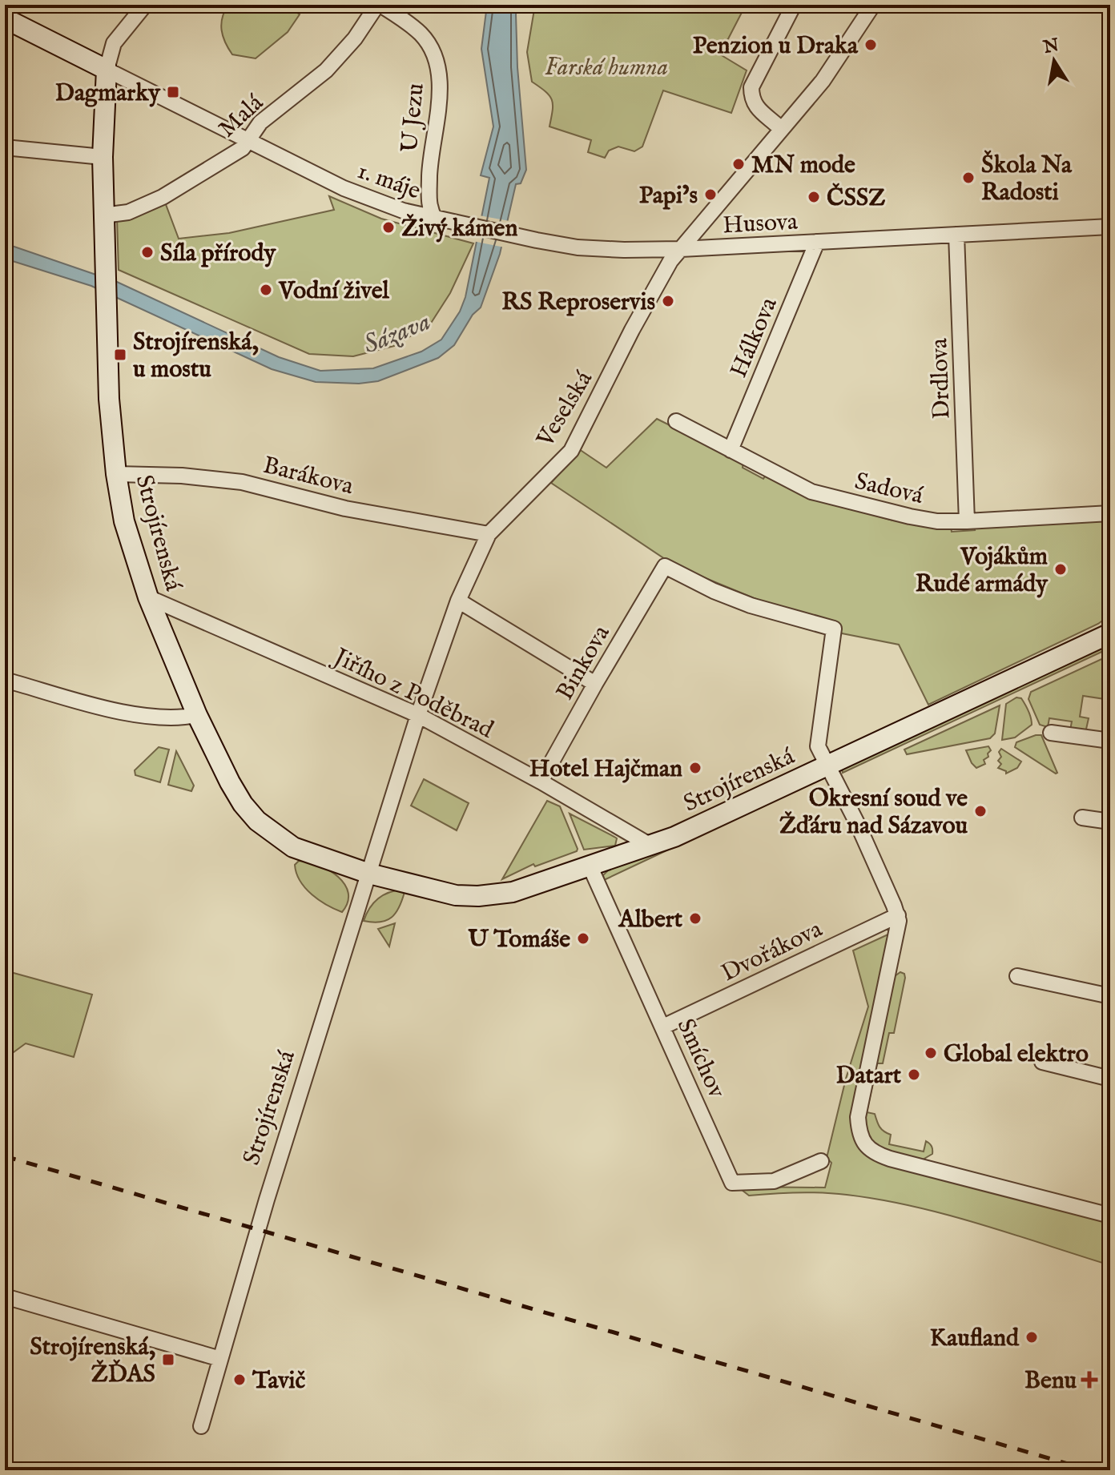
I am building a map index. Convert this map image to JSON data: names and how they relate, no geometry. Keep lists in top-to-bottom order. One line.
{"streets":{"street":["Malá","U Jezu","1. máje","Husova","Hálkova","Drdlova","Veselská","Barákova","Sadová","Strojírenská","Binkova","Jiřího z Poděbrad","Dvořákova","Smíchov"]},"crossings":[["Malá","U Jezu"],["Malá","1. máje"],["Malá","Strojírenská"],["U Jezu","1. máje"],["1. máje","Husova"],["1. máje","Veselská"],["1. máje","Strojírenská"],["Husova","Hálkova"],["Husova","Drdlova"],["Husova","Veselská"],["Hálkova","Sadová"],["Drdlova","Sadová"],["Veselská","Barákova"],["Veselská","Strojírenská"],["Veselská","Jiřího z Poděbrad"],["Barákova","Strojírenská"],["Strojírenská","Binkova"],["Strojírenská","Jiřího z Poděbrad"],["Strojírenská","Smíchov"],["Binkova","Jiřího z Poděbrad"],["Dvořákova","Smíchov"]],"water":["Sázava"],"parks":["Farská humna"],"places":{"other":["Penzion u Draka","MN mode","Škola Na Radosti","Papi’s","ČSSZ","Živý kámen","Síla přírody","Vodní živel","RS Reproservis","Vojákům Rudé armády","Hotel Hajčman","Okresní soud ve Žďáru nad Sázavou","Albert","U Tomáše","Global elektro","Datart","Kaufland","Tavič"],"transit":["Dagmarky","Strojírenská, u mostu","Strojírenská, ŽĎAS"],"health":["Benu"]},"north":"top"}
